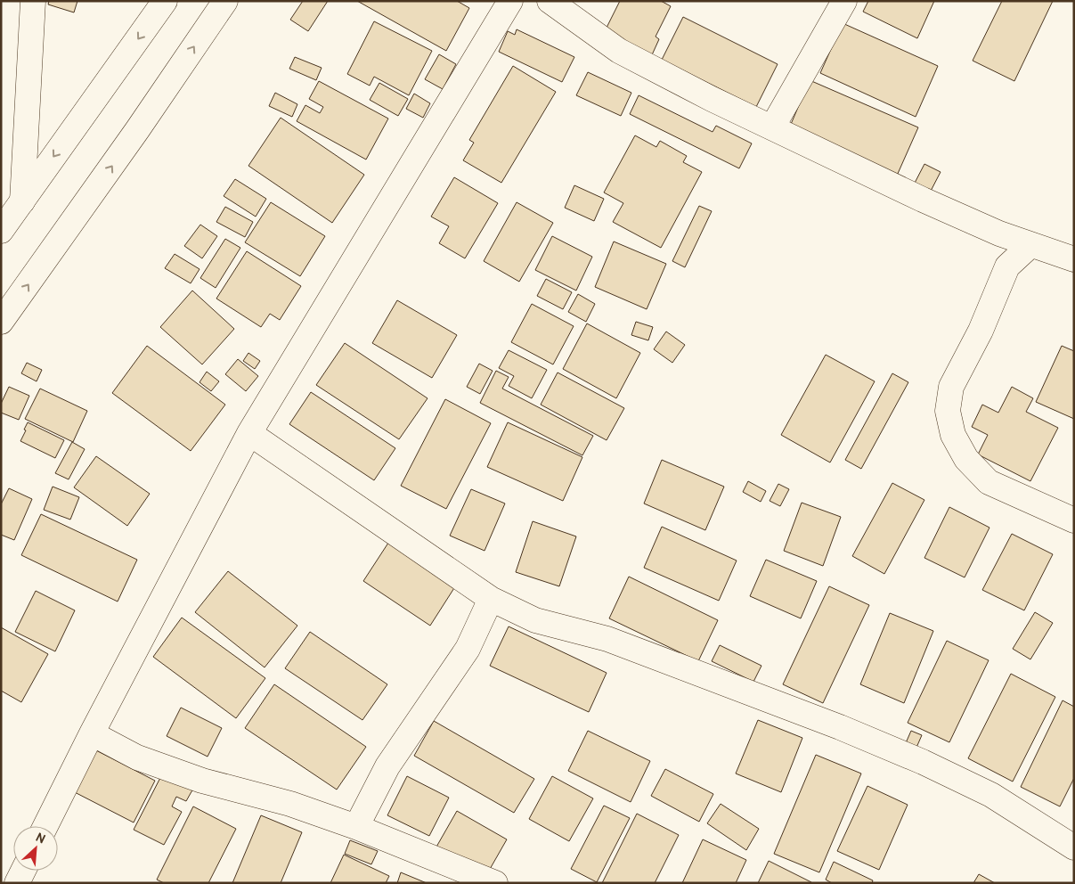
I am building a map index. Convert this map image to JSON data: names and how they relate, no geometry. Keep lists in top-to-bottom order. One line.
{"north":"top right"}
